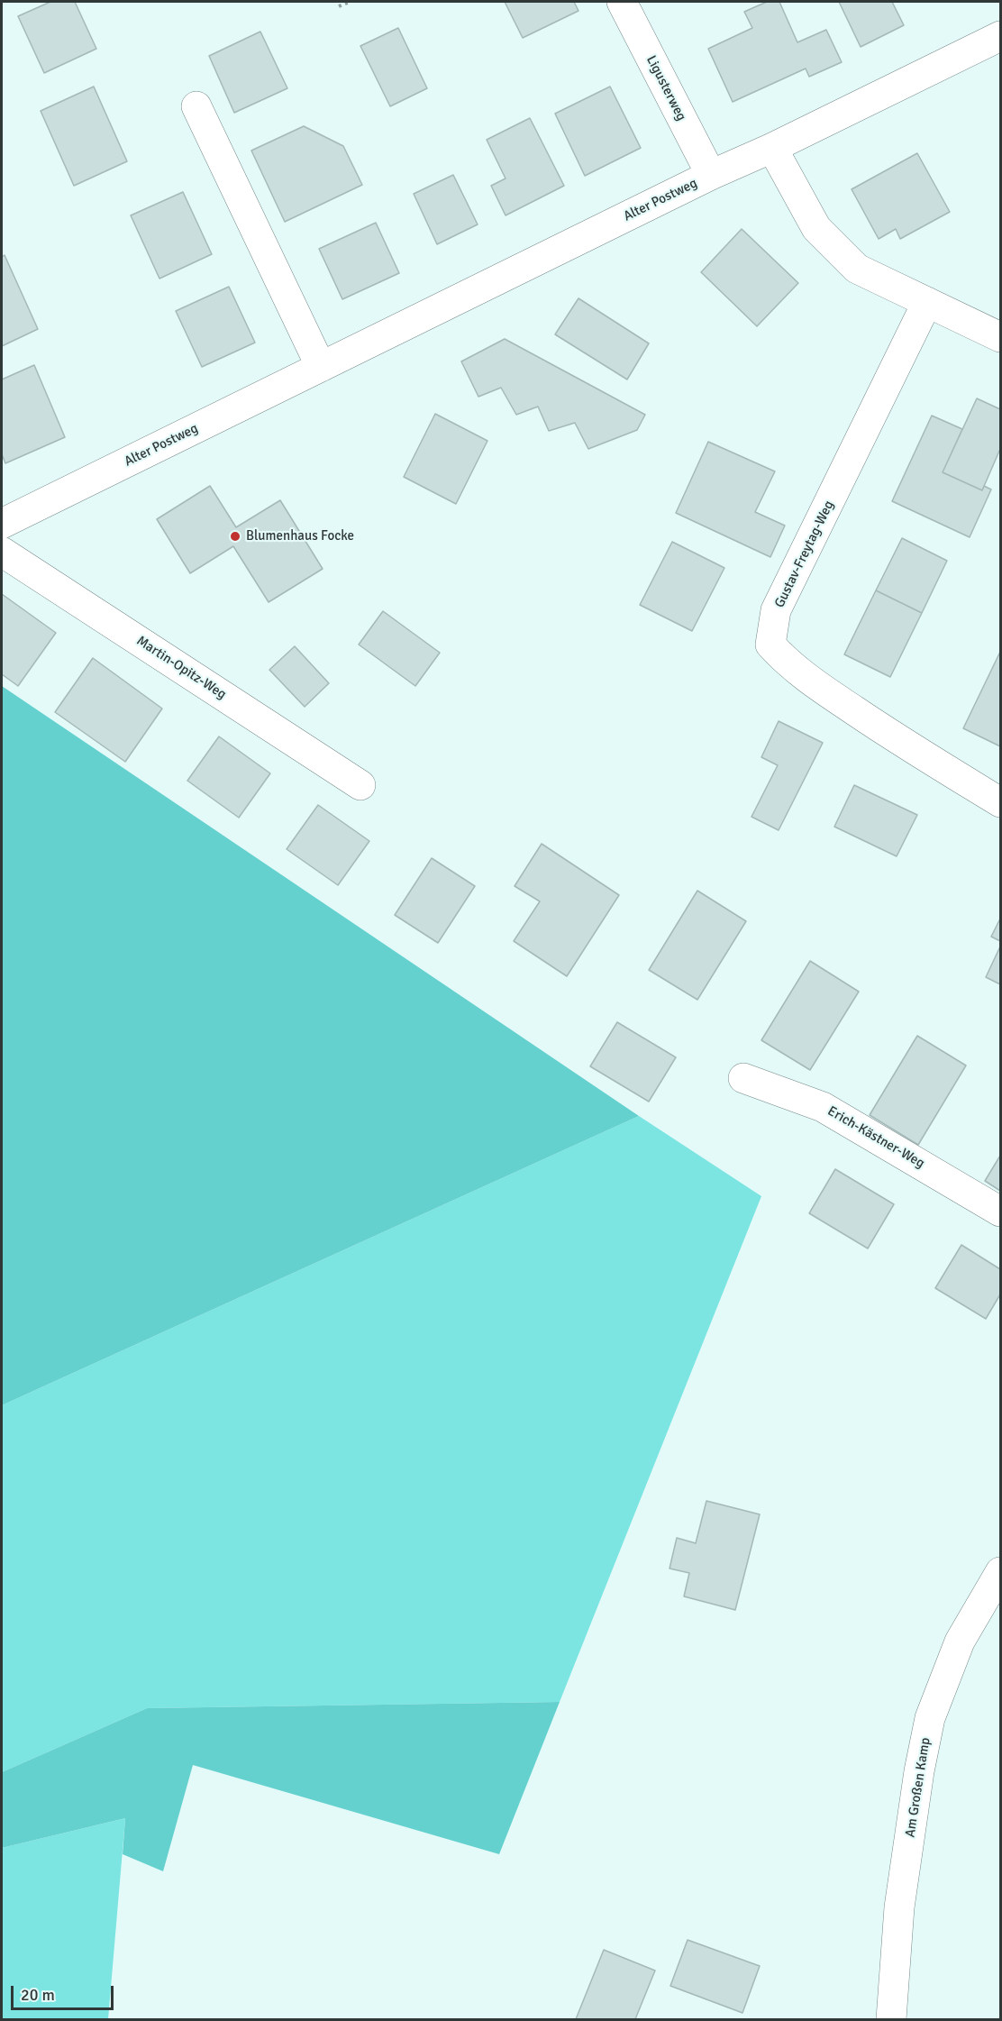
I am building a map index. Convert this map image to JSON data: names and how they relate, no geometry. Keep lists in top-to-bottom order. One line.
{"streets":{"street":["Ligusterweg","Alter Postweg","Gustav-Freytag-Weg","Martin-Opitz-Weg","Erich-Kästner-Weg","Am Großen Kamp"]},"crossings":[["Ligusterweg","Alter Postweg"]],"places":["Blumenhaus Focke"],"scale_bar":"20 m"}
